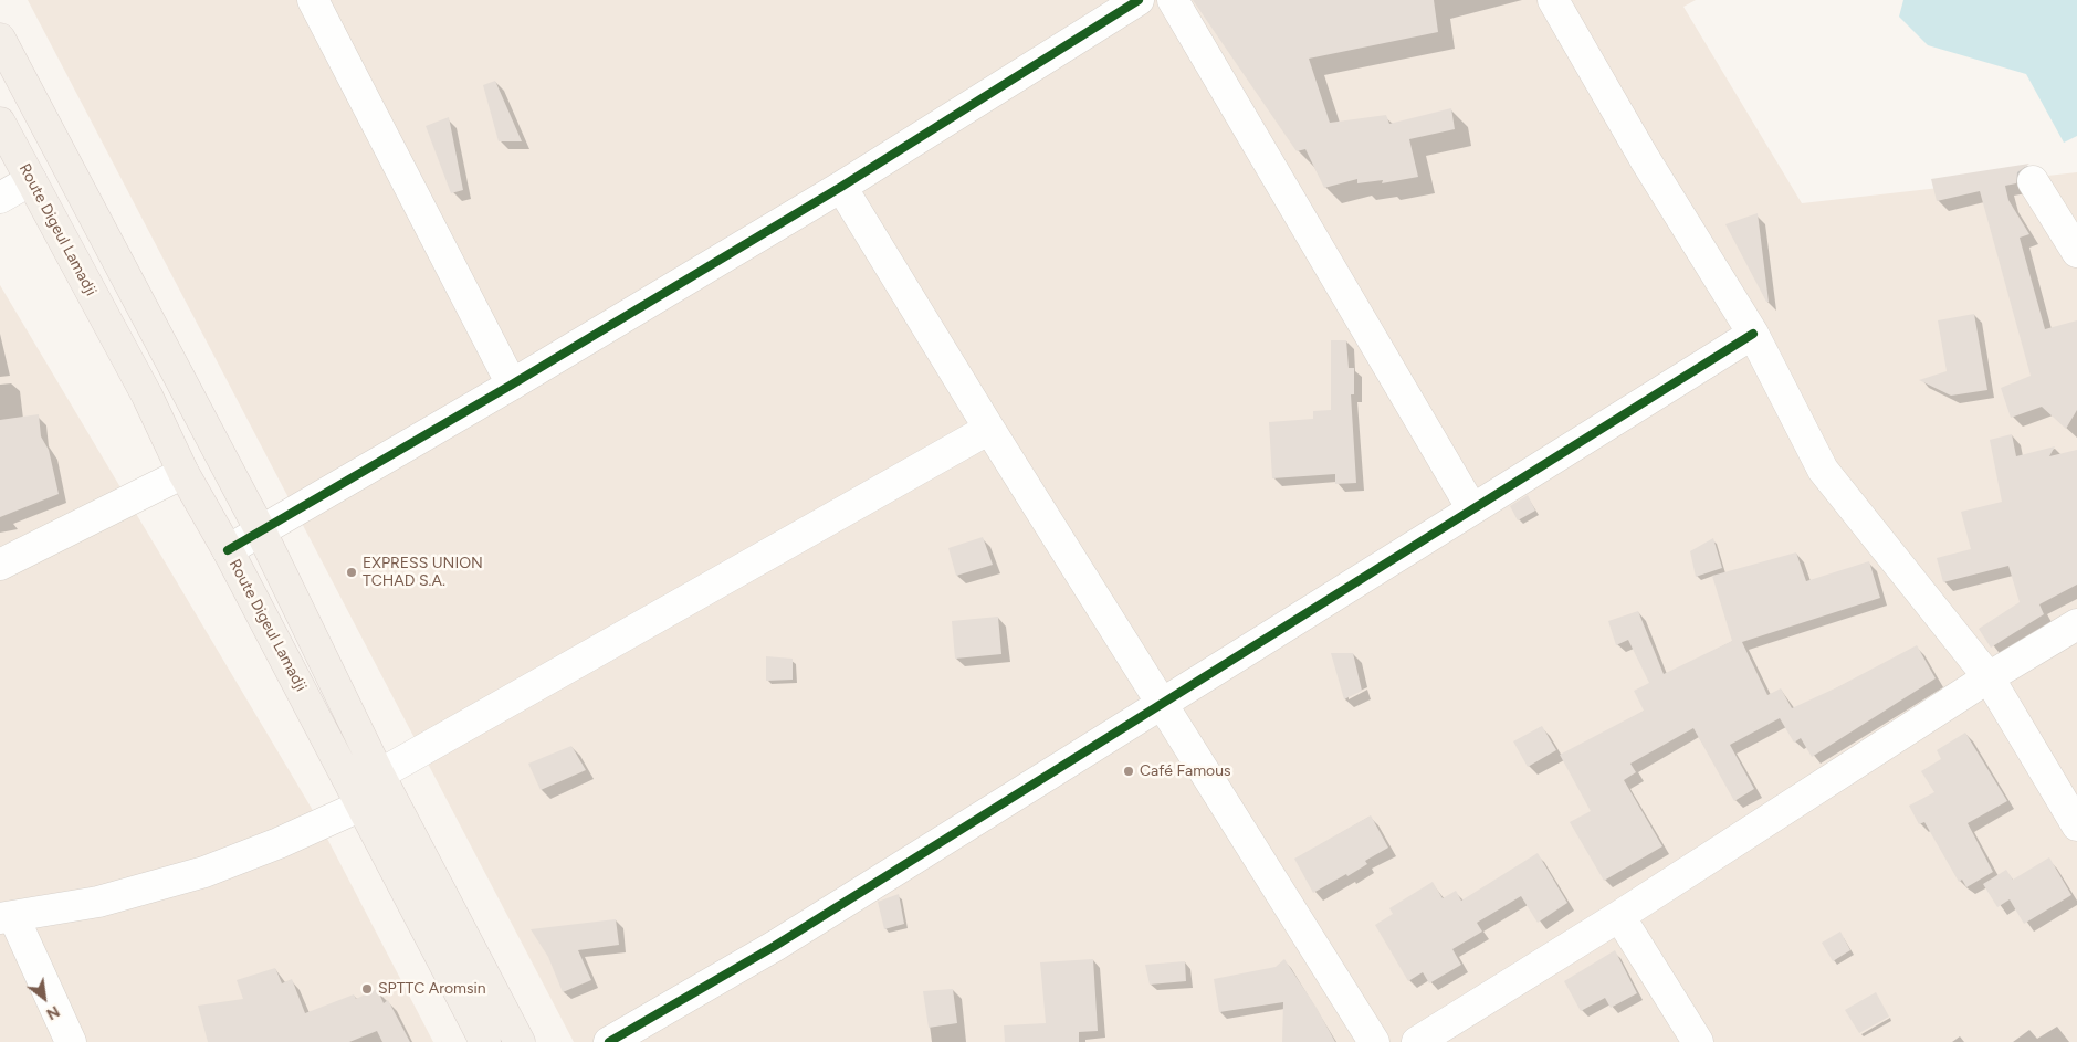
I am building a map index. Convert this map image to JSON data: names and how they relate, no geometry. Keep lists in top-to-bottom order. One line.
{"streets":{"main road":["Route Digeul Lamadji"]},"places":["EXPRESS UNION TCHAD S.A.","Café Famous","SPTTC Aromsin"],"north":"bottom right"}
